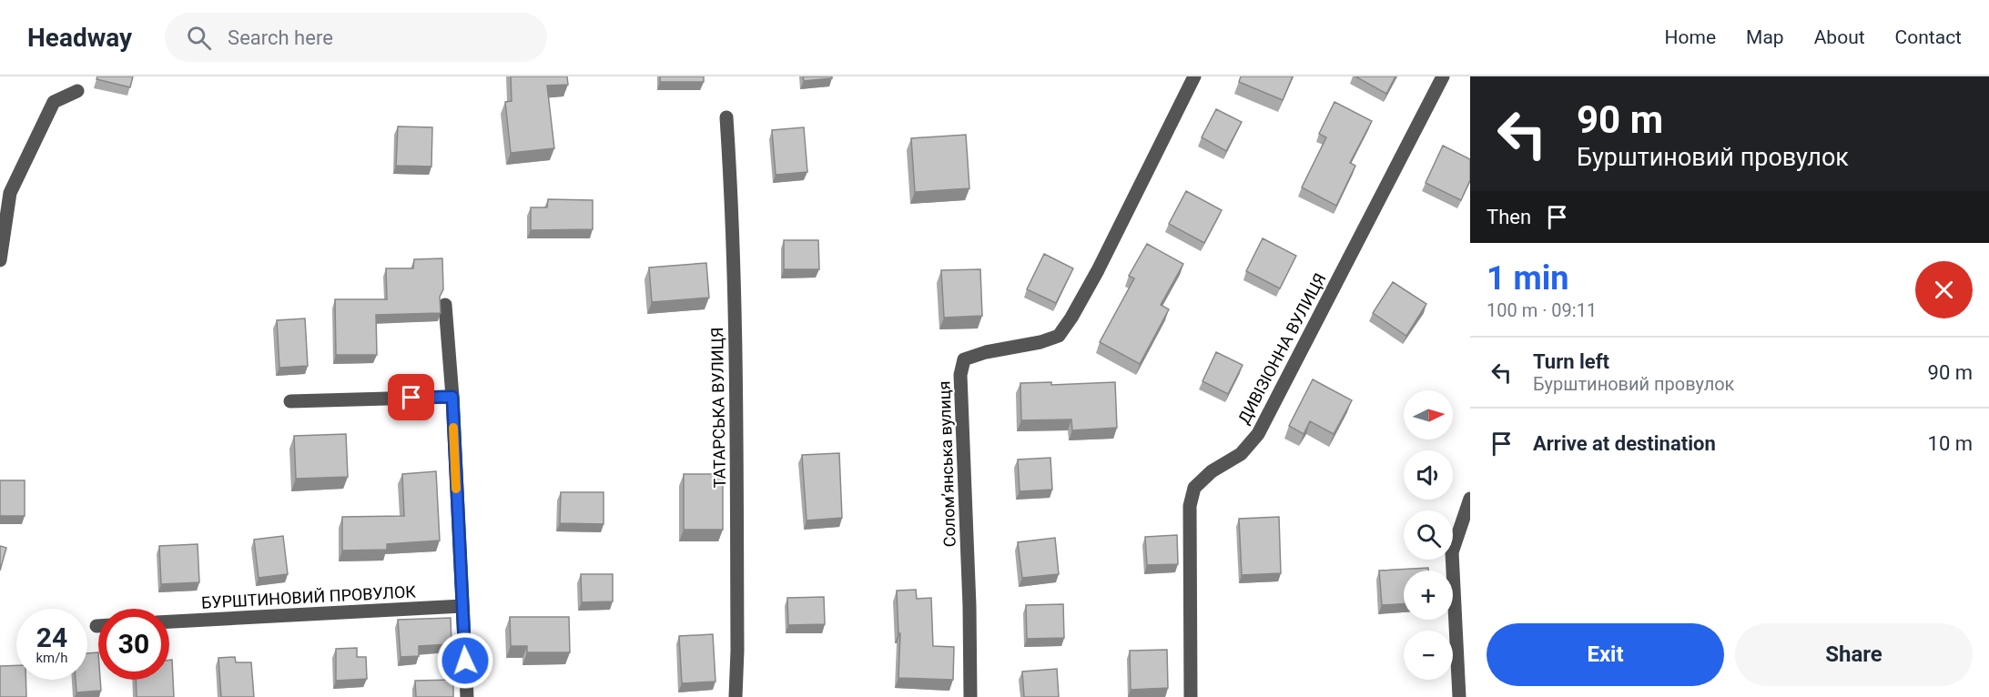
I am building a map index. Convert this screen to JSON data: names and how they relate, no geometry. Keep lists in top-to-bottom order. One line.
{"streets":{"street":["ДИВІЗІОННА ВУЛИЦЯ","ТАТАРСЬКА ВУЛИЦЯ","Соломʼянська вулиця","БУРШТИНОВИЙ ПРОВУЛОК"]},"north":"right","page":{"header":"Headway","search":"Search here","nav":["Home","Map","About","Contact"],"turn":["90 m","Бурштиновий провулок"],"then":"Then","heading":["1 min","100 m · 09:11"],"list":[{"name":"Turn left","note":"Бурштиновий провулок","value":"90 m"},{"name":"Arrive at destination","value":"10 m"}],"map_buttons":["+","−"],"speed":"24 km/h","limit":"30","buttons":["Exit","Share"]}}
